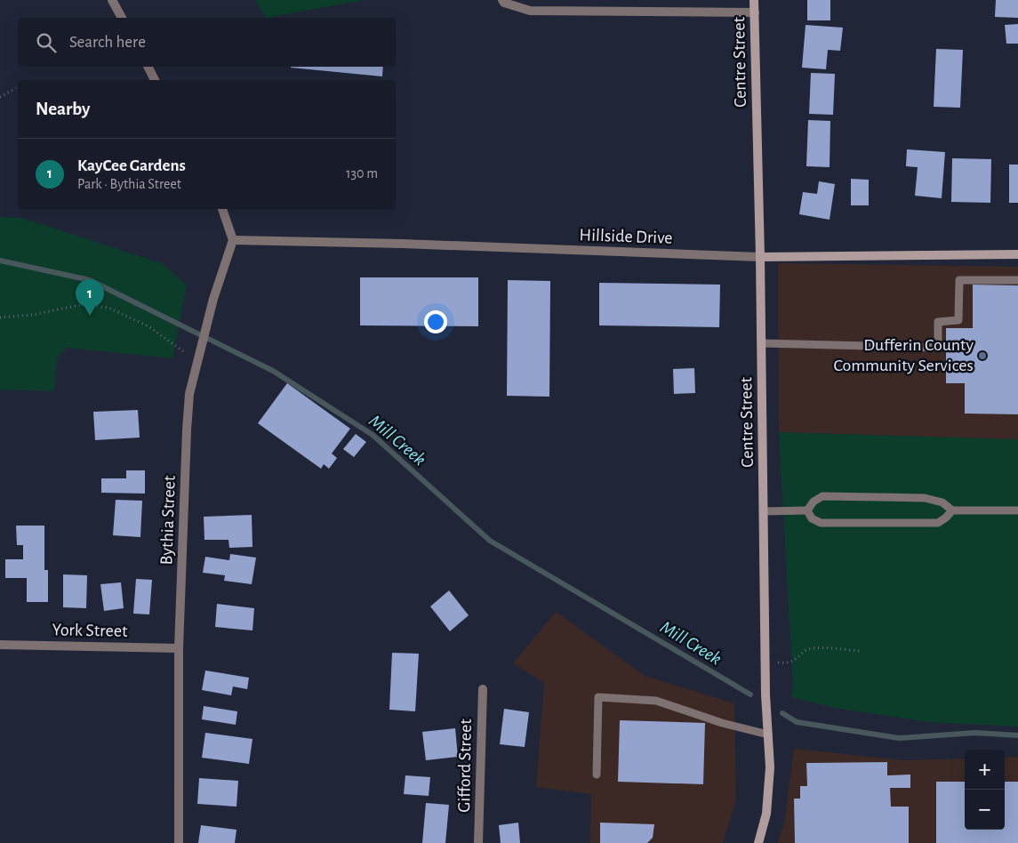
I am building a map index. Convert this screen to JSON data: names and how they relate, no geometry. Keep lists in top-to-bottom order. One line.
{"streets":{"street":["Centre Street","Hillside Drive","Bythia Street","York Street","Gifford Street"]},"crossings":[["Centre Street","Hillside Drive"],["Hillside Drive","Bythia Street"],["Bythia Street","York Street"]],"water":["Mill Creek"],"places":["Dufferin County Community Services"],"page":{"search":"Search here","heading":"Nearby","list":[{"mark":"1","name":"KayCee Gardens","note":"Park · Bythia Street","value":"130 m"}],"pins":"1","map_buttons":["+","−"]}}
